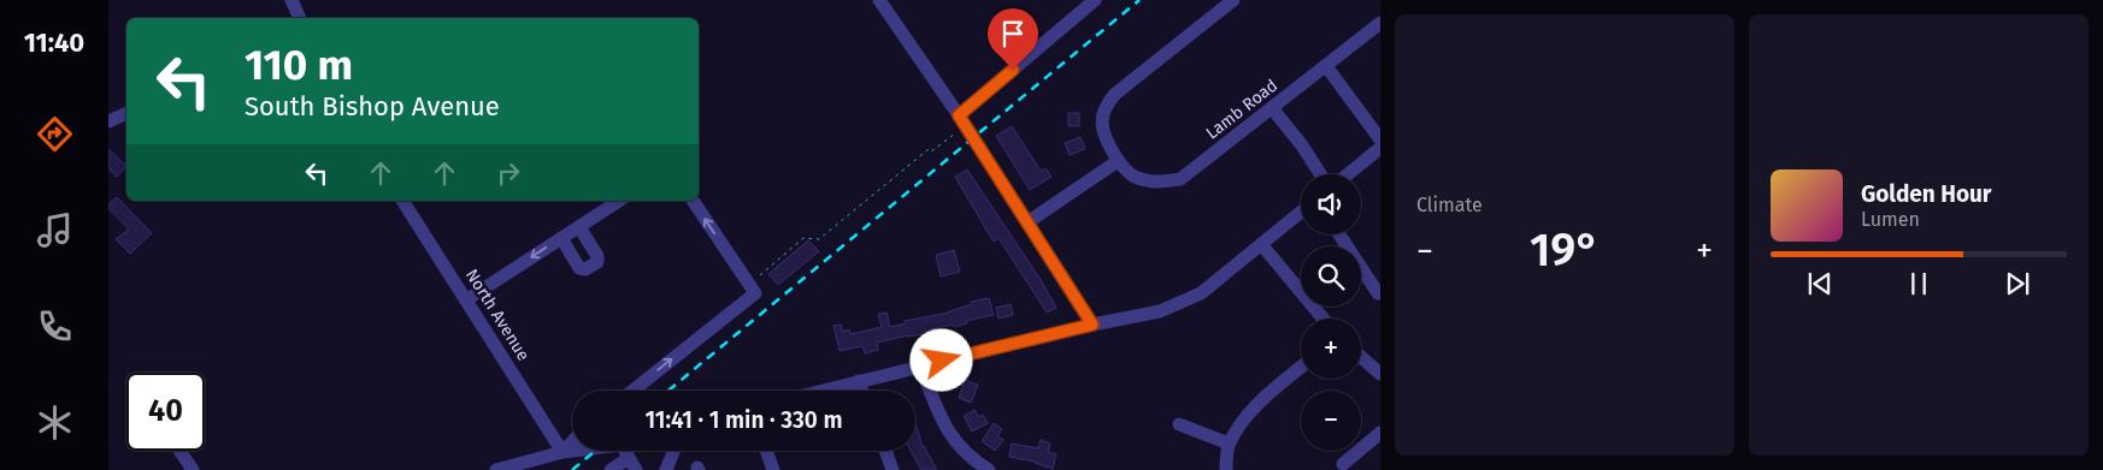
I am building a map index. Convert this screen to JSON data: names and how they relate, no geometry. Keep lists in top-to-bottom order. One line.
{"streets":{"street":["Lamb Road","North Avenue"]},"page":{"tabs":"11:40","tile":"Climate","turn":["110 m","South Bishop Avenue"],"song":["Golden Hour","Lumen"],"map_buttons":["+","−"],"heat":["−","19°","+"],"limit":"40","trip":"11:41 · 1 min · 330 m"}}
